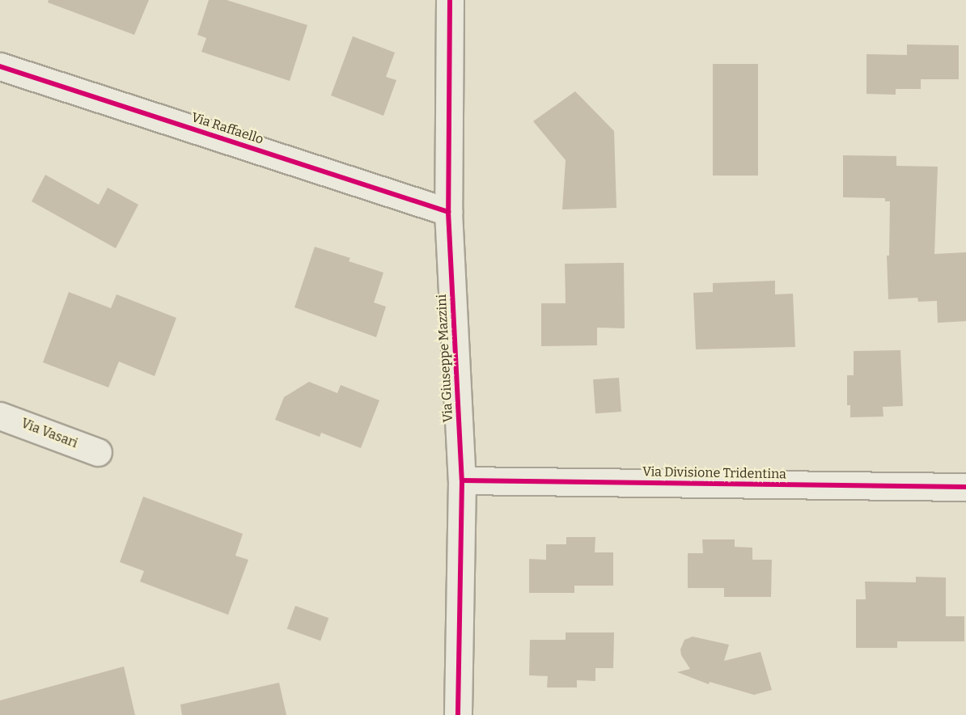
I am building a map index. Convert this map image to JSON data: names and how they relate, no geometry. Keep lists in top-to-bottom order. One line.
{"streets":{"street":["Via Raffaello","Via Giuseppe Mazzini","Via Vasari","Via Divisione Tridentina"]},"crossings":[["Via Raffaello","Via Giuseppe Mazzini"],["Via Giuseppe Mazzini","Via Divisione Tridentina"]]}
